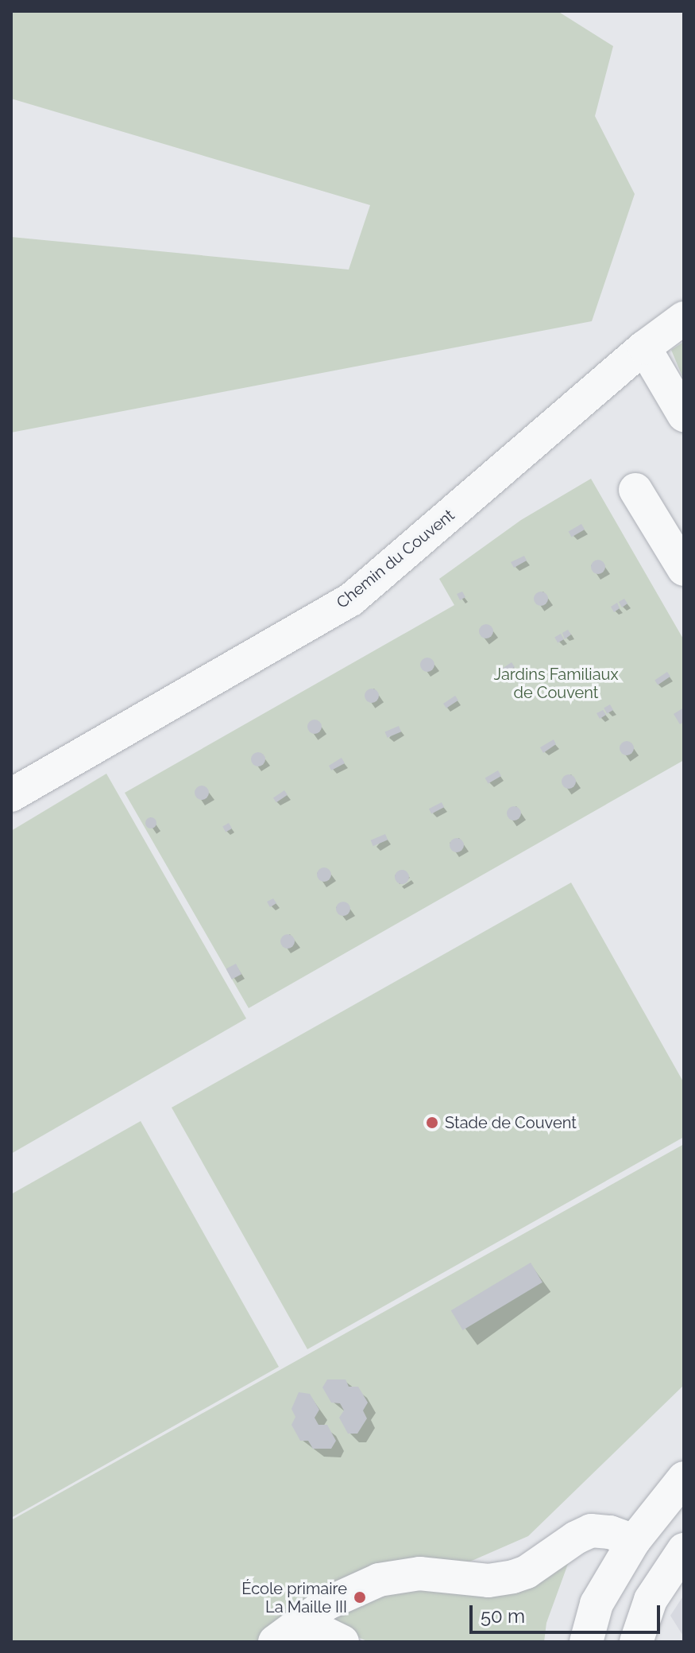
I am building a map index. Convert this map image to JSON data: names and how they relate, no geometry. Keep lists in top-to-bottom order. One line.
{"streets":{"street":["Chemin du Couvent"]},"parks":["Jardins Familiaux de Couvent"],"places":["Stade de Couvent","École primaire La Maille III"],"scale_bar":"50 m"}
